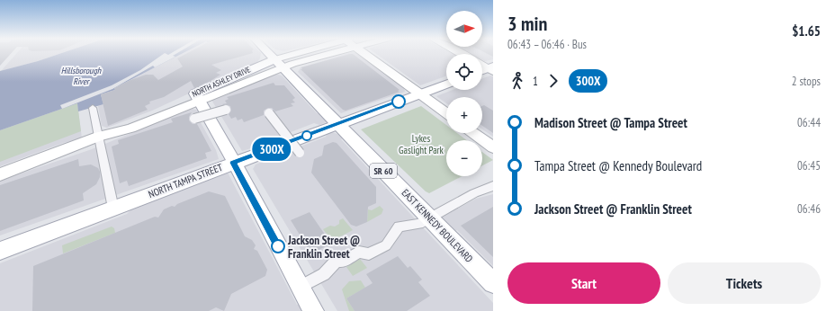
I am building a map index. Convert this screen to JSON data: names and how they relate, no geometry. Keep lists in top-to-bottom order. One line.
{"streets":{"main road":["NORTH ASHLEY DRIVE","SR 60","NORTH TAMPA STREET","EAST KENNEDY BOULEVARD"]},"crossings":[["NORTH ASHLEY DRIVE","SR 60"],["NORTH ASHLEY DRIVE","EAST KENNEDY BOULEVARD"],["SR 60","EAST KENNEDY BOULEVARD"],["NORTH TAMPA STREET","EAST KENNEDY BOULEVARD"]],"water":["Hillsborough River"],"parks":["Lykes Gaslight Park"],"places":["Jackson Street @ Franklin Street"],"lines":["bus line 300X"],"north":"right","page":{"on_map":"300X","heading":["3 min","06:43 – 06:46 · Bus","$1.65"],"map_buttons":["+","−"],"legs":["1","300X","2 stops"],"list":[{"name":"Madison Street @ Tampa Street","value":"06:44"},{"name":"Tampa Street @ Kennedy Boulevard","value":"06:45"},{"name":"Jackson Street @ Franklin Street","value":"06:46"}],"buttons":["Start","Tickets"]}}
